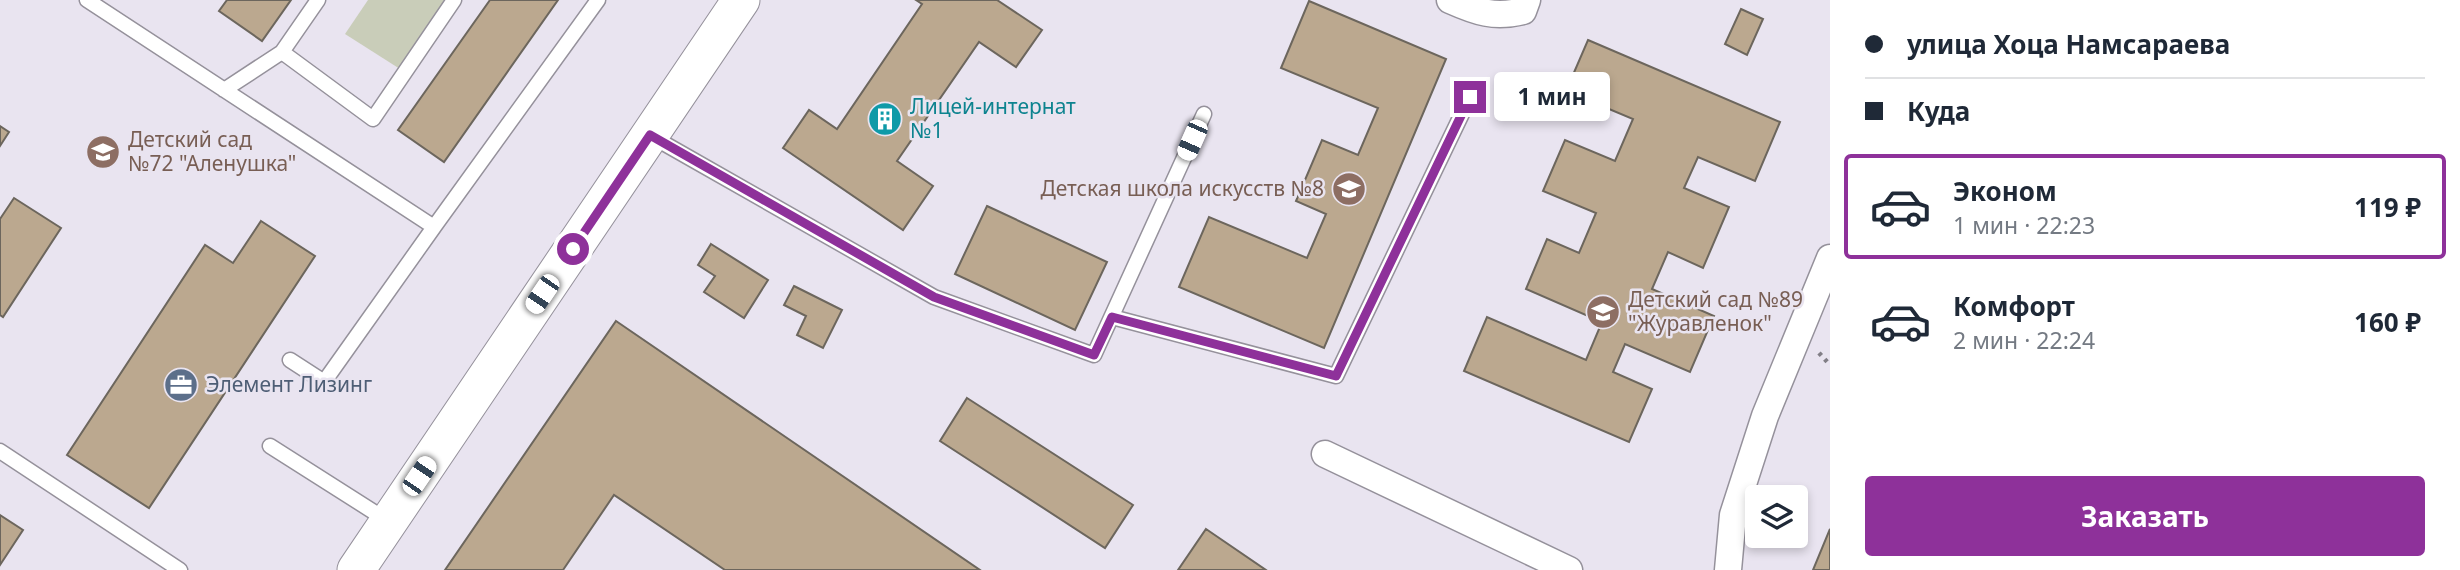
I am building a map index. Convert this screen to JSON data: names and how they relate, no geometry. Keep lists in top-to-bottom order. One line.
{"places":{"building":["Лицей-интернат №1"],"school or university":["Детский сад №72 \"Аленушка\"","Детская школа искусств №8","Детский сад №89 \"Журавленок\""],"office":["Элемент Лизинг"]},"page":{"banner":["улица Хоца Намсараева","Куда"],"bubble":"1 мин","list":[{"name":"Эконом","note":"1 мин · 22:23","value":"119 ₽"},{"name":"Комфорт","note":"2 мин · 22:24","value":"160 ₽"}],"buttons":"Заказать"}}
